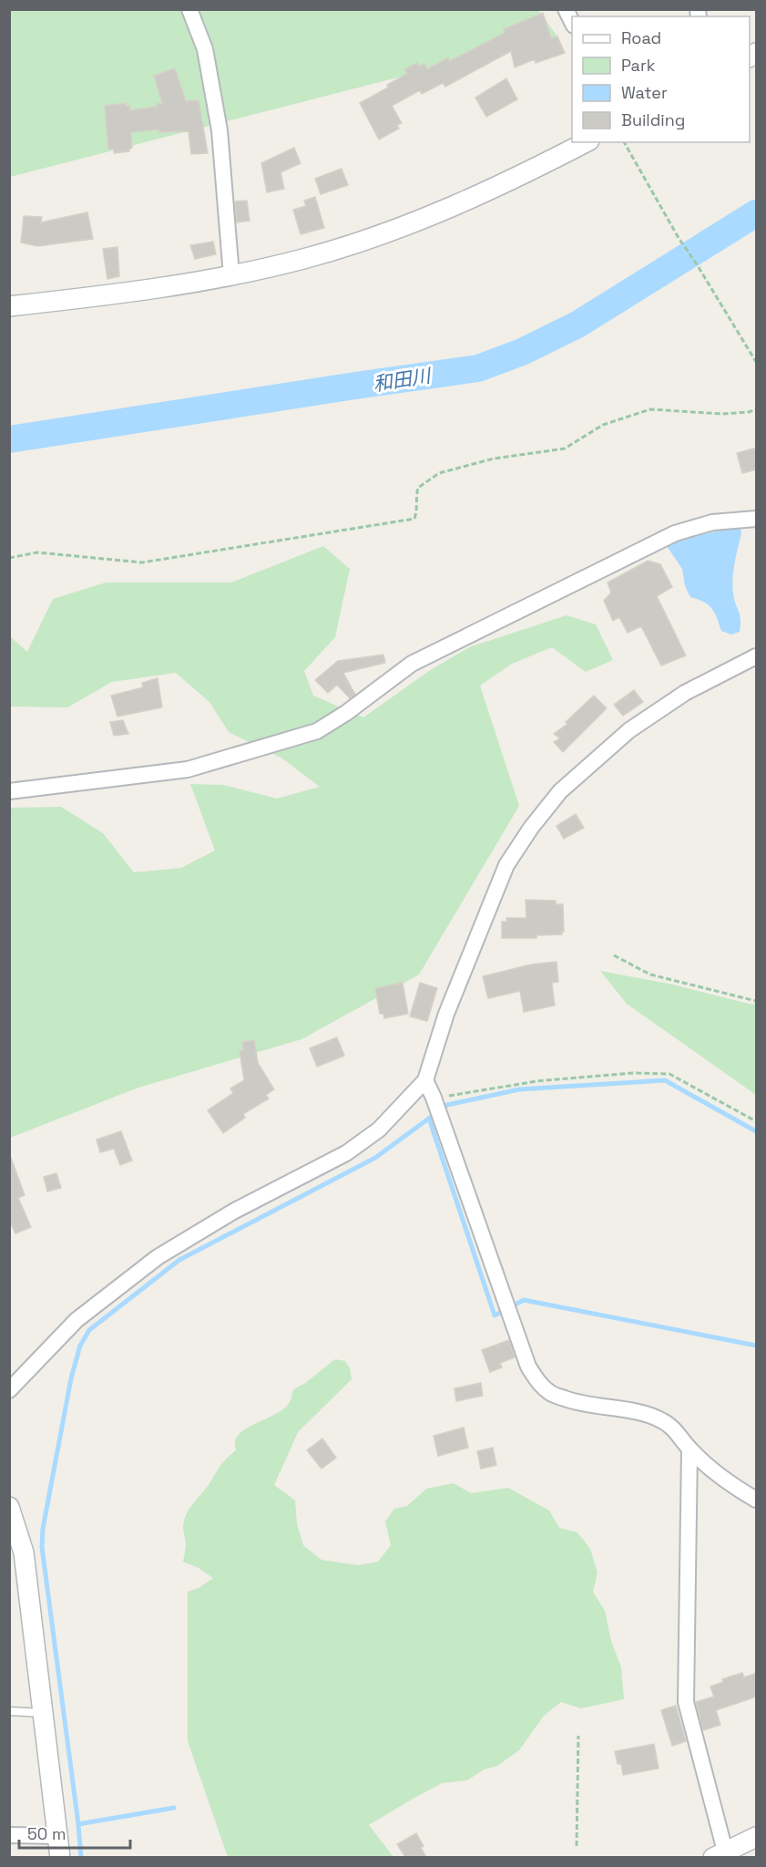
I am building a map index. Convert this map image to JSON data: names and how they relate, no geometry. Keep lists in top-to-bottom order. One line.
{"water":["和田川"],"legend":["Road","Park","Water","Building"],"scale_bar":"50 m"}
